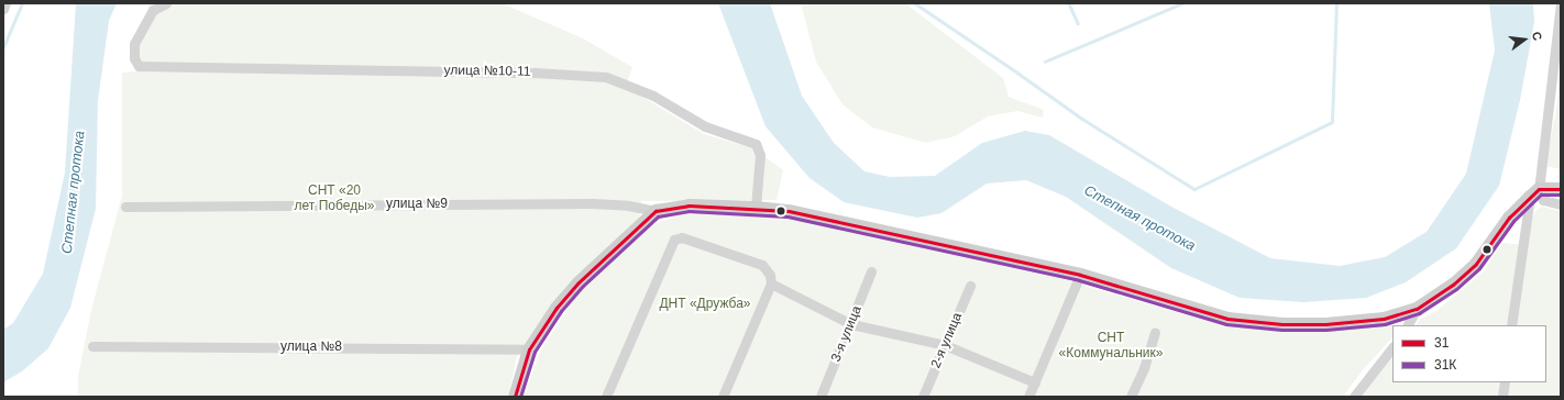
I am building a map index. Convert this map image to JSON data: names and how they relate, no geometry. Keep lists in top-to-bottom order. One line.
{"streets":{"street":["улица №10-11","улица №9","3-я улица","2-я улица","улица №8"]},"water":["Степная протока"],"parks":["СНТ «20 лет Победы»","ДНТ «Дружба»","СНТ «Коммунальник»"],"lines":["transit line 31","transit line 31К"],"legend":["31","31К"],"north":"right"}
